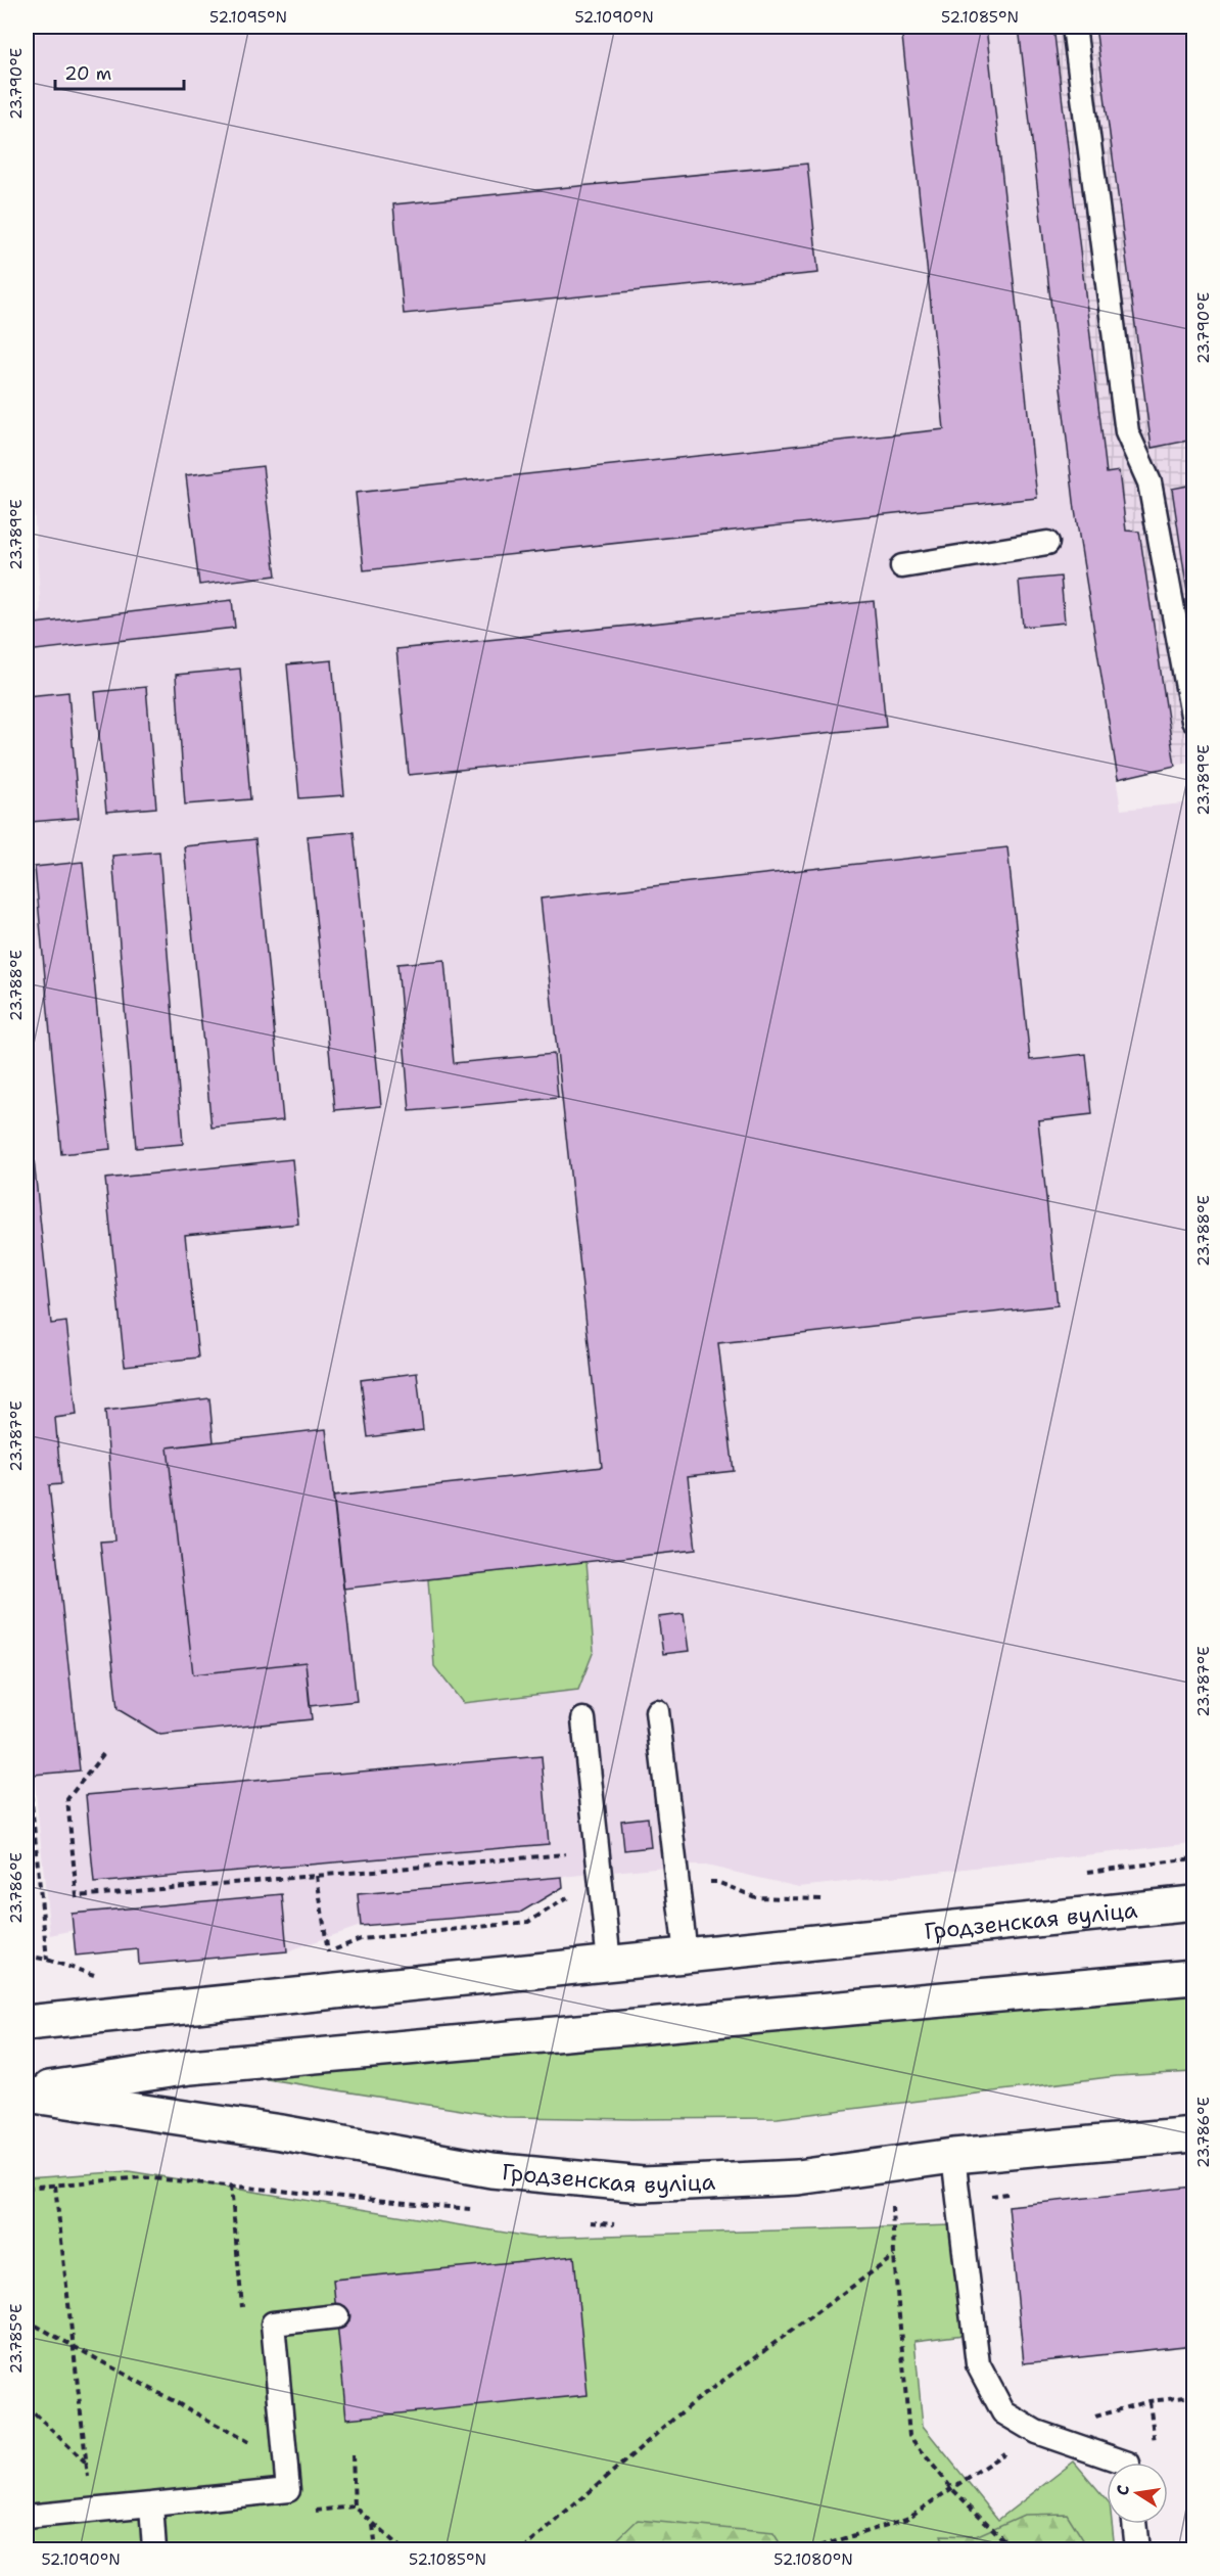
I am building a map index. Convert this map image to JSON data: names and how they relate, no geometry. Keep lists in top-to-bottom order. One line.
{"streets":{"main road":["Гродзенская вуліца"]},"scale_bar":"20 m","north":"left","coordinates":["52.1095°N","52.1090°N","52.1085°N","23.790°E","23.789°E","23.788°E","23.787°E","23.786°E","23.785°E","52.1080°N"]}
